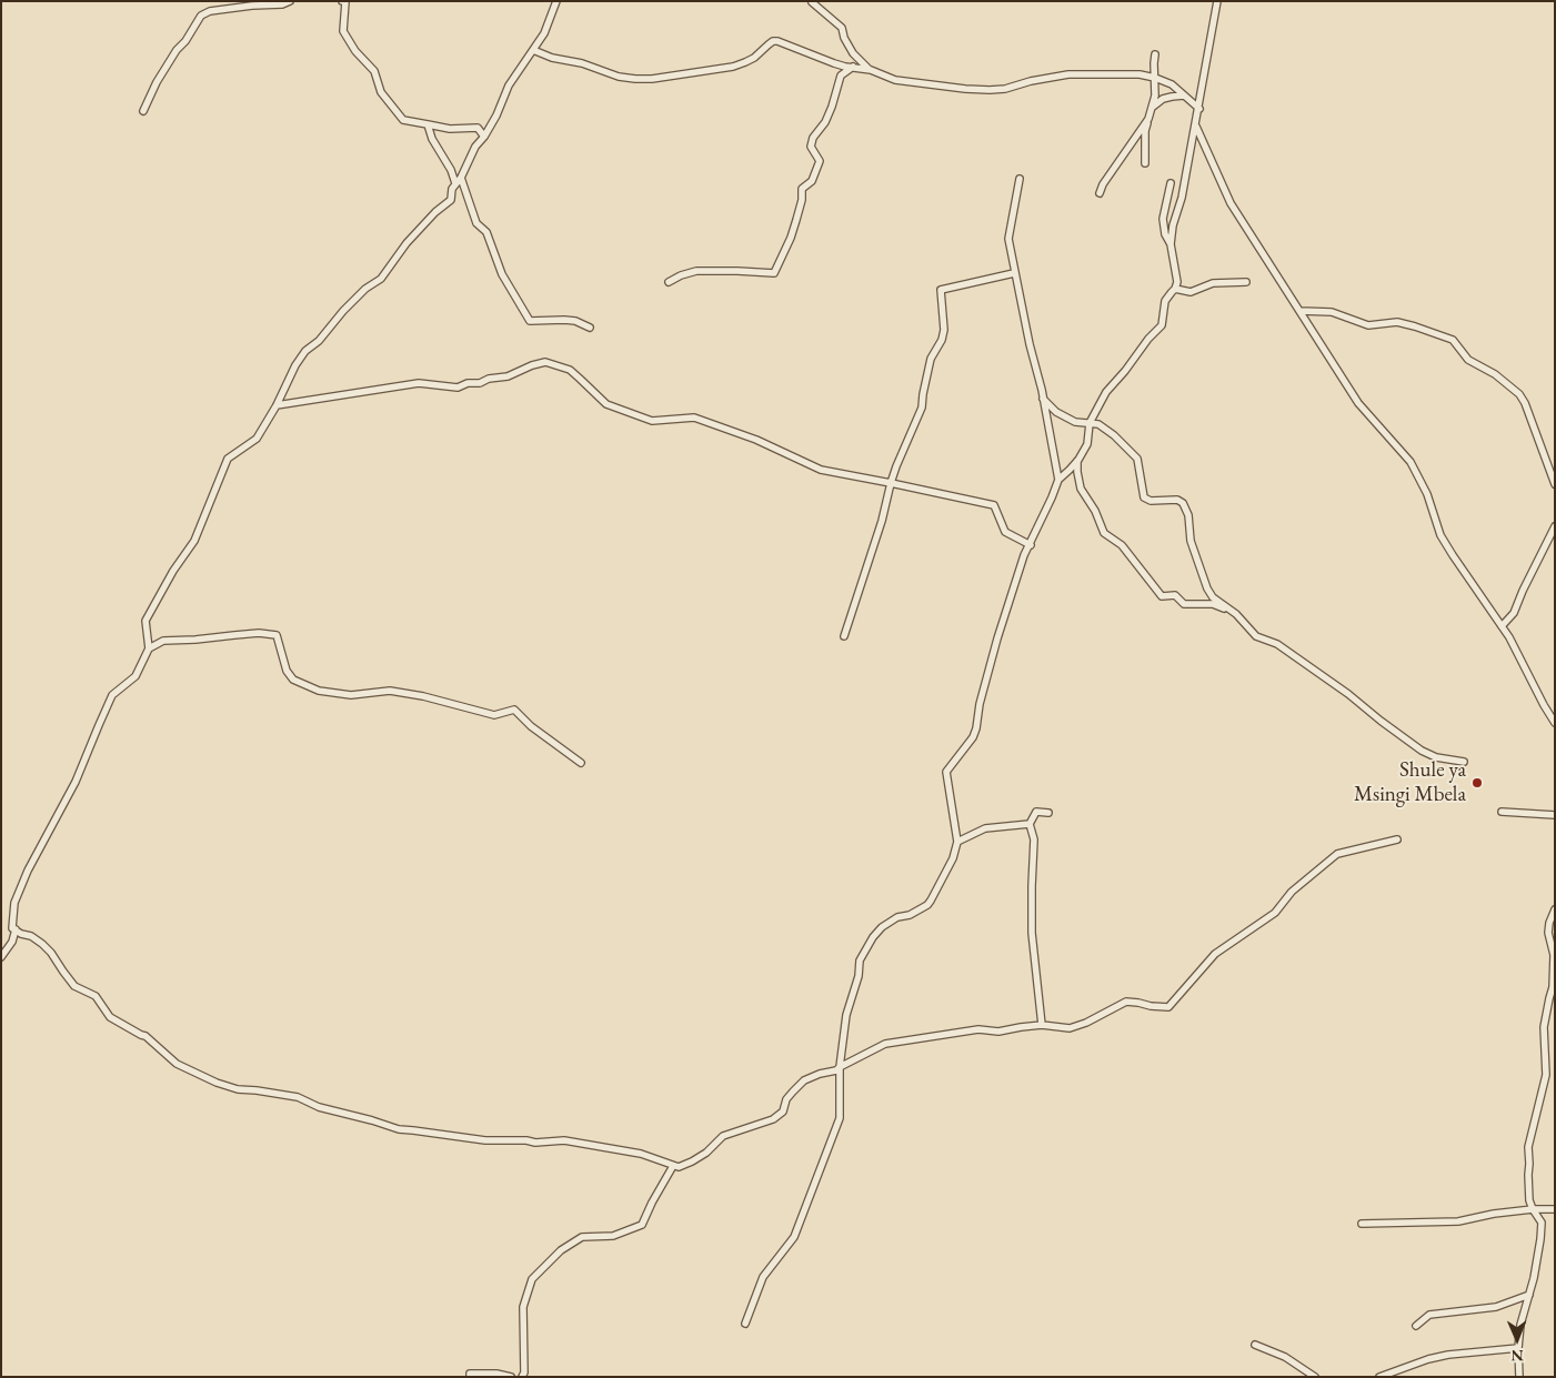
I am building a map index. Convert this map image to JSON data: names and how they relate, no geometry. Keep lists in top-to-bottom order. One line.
{"places":["Shule ya Msingi Mbela"],"north":"bottom"}
